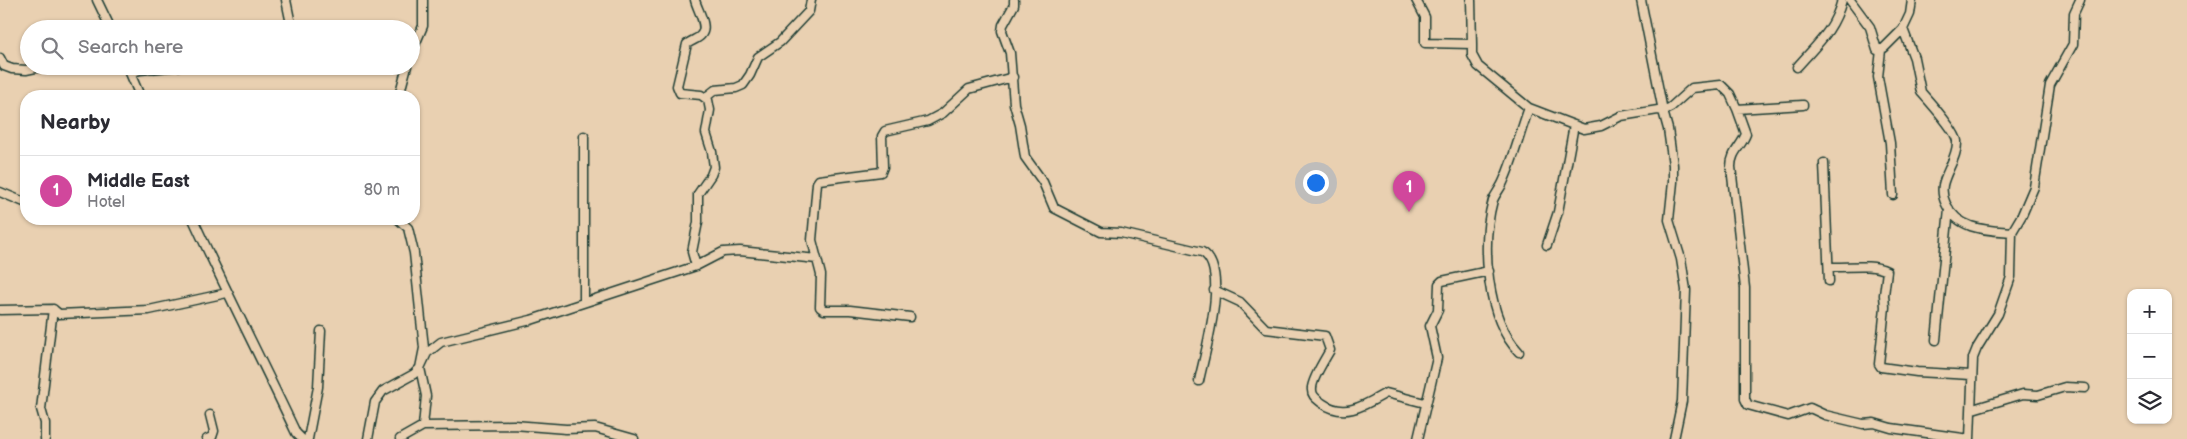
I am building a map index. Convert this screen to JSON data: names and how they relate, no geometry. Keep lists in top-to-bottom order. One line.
{"page":{"search":"Search here","heading":"Nearby","list":[{"mark":"1","name":"Middle East","note":"Hotel","value":"80 m"}],"pins":"1","map_buttons":["+","−"]}}
